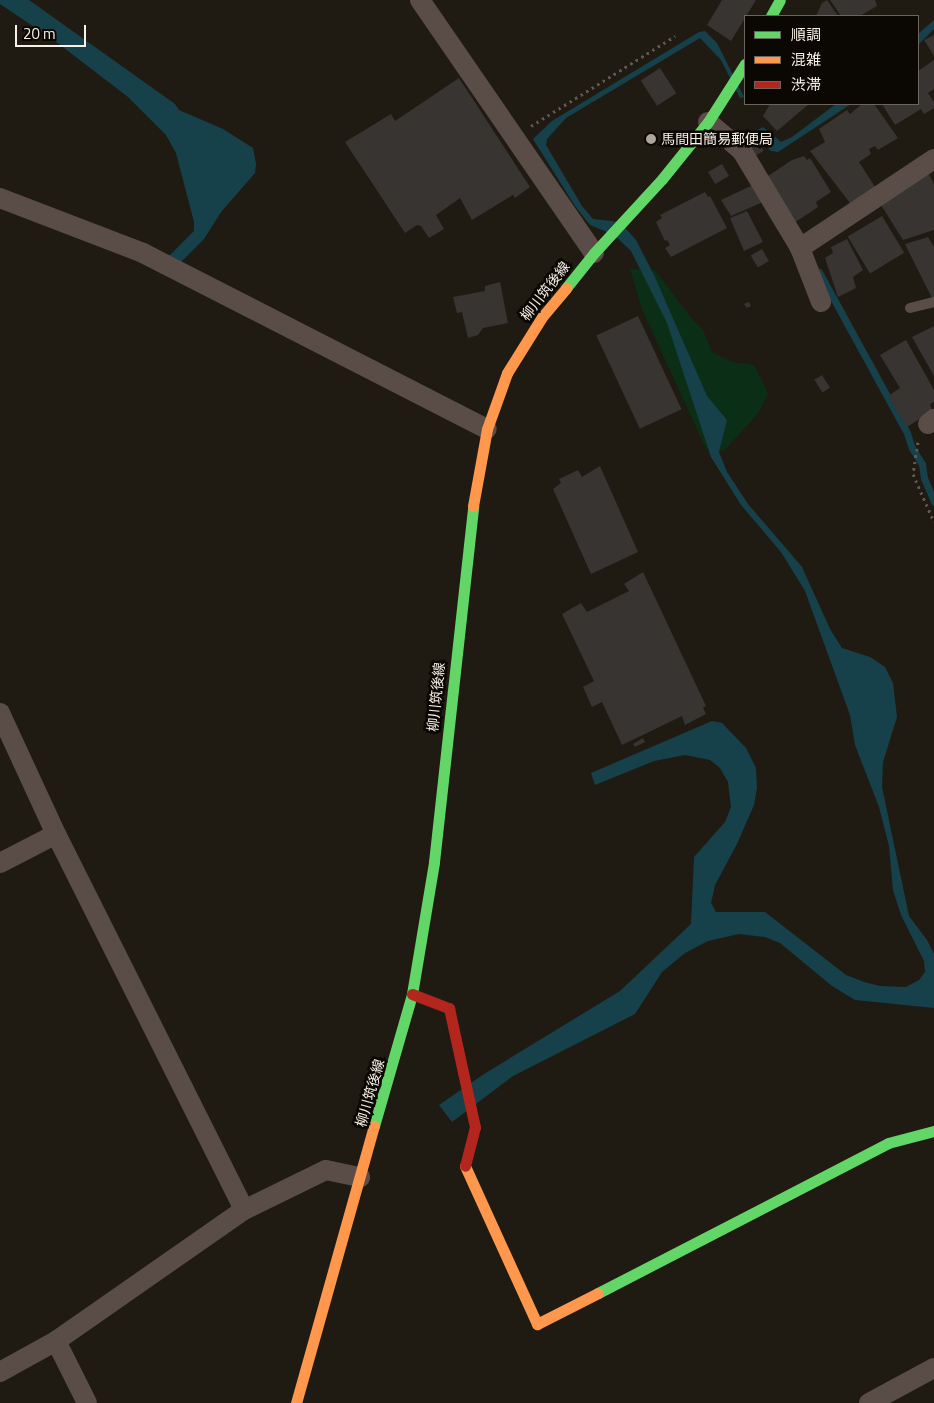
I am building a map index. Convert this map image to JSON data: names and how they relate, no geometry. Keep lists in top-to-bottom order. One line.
{"streets":{"main road":["柳川筑後線"]},"places":["馬間田簡易郵便局"],"legend":["順調","混雑","渋滞"],"scale_bar":"20 m"}
